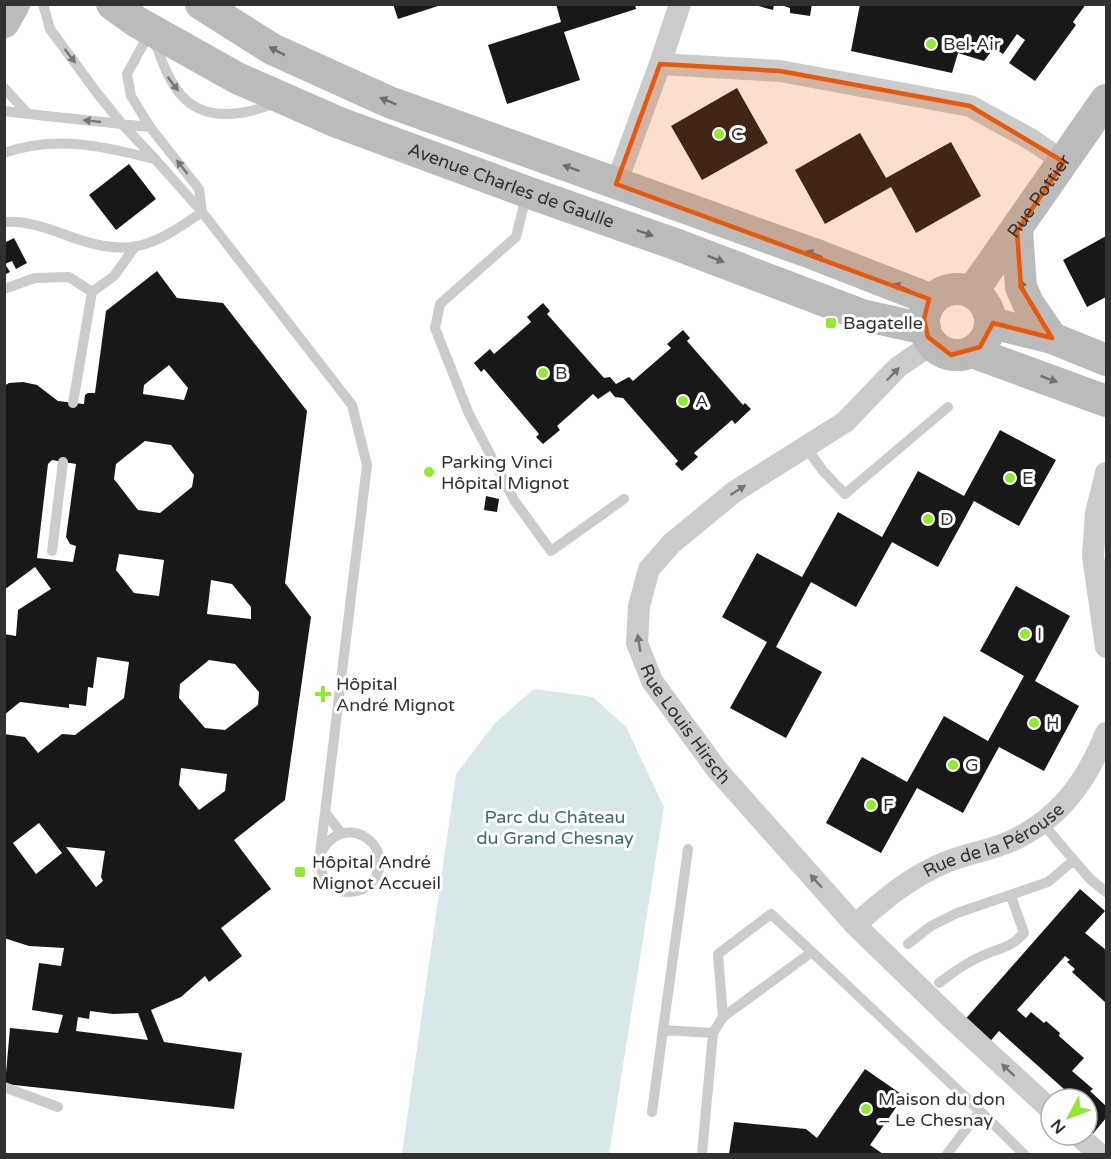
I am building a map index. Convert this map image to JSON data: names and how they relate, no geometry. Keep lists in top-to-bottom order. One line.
{"streets":{"main road":["Avenue Charles de Gaulle","Rue Pottier"],"street":["Rue Louis Hirsch","Rue de la Pérouse"]},"crossings":[["Avenue Charles de Gaulle","Rue Pottier"],["Avenue Charles de Gaulle","Rue Louis Hirsch"],["Rue Pottier","Rue Louis Hirsch"],["Rue Louis Hirsch","Rue de la Pérouse"]],"parks":["Parc du Château du Grand Chesnay"],"places":{"other":["Bel-Air","C","B","A","Parking Vinci Hôpital Mignot","E","D","I","H","G","F","Maison du don – Le Chesnay"],"transit":["Bagatelle","Hôpital André Mignot Accueil"],"health":["Hôpital André Mignot"]},"north":"bottom left"}
